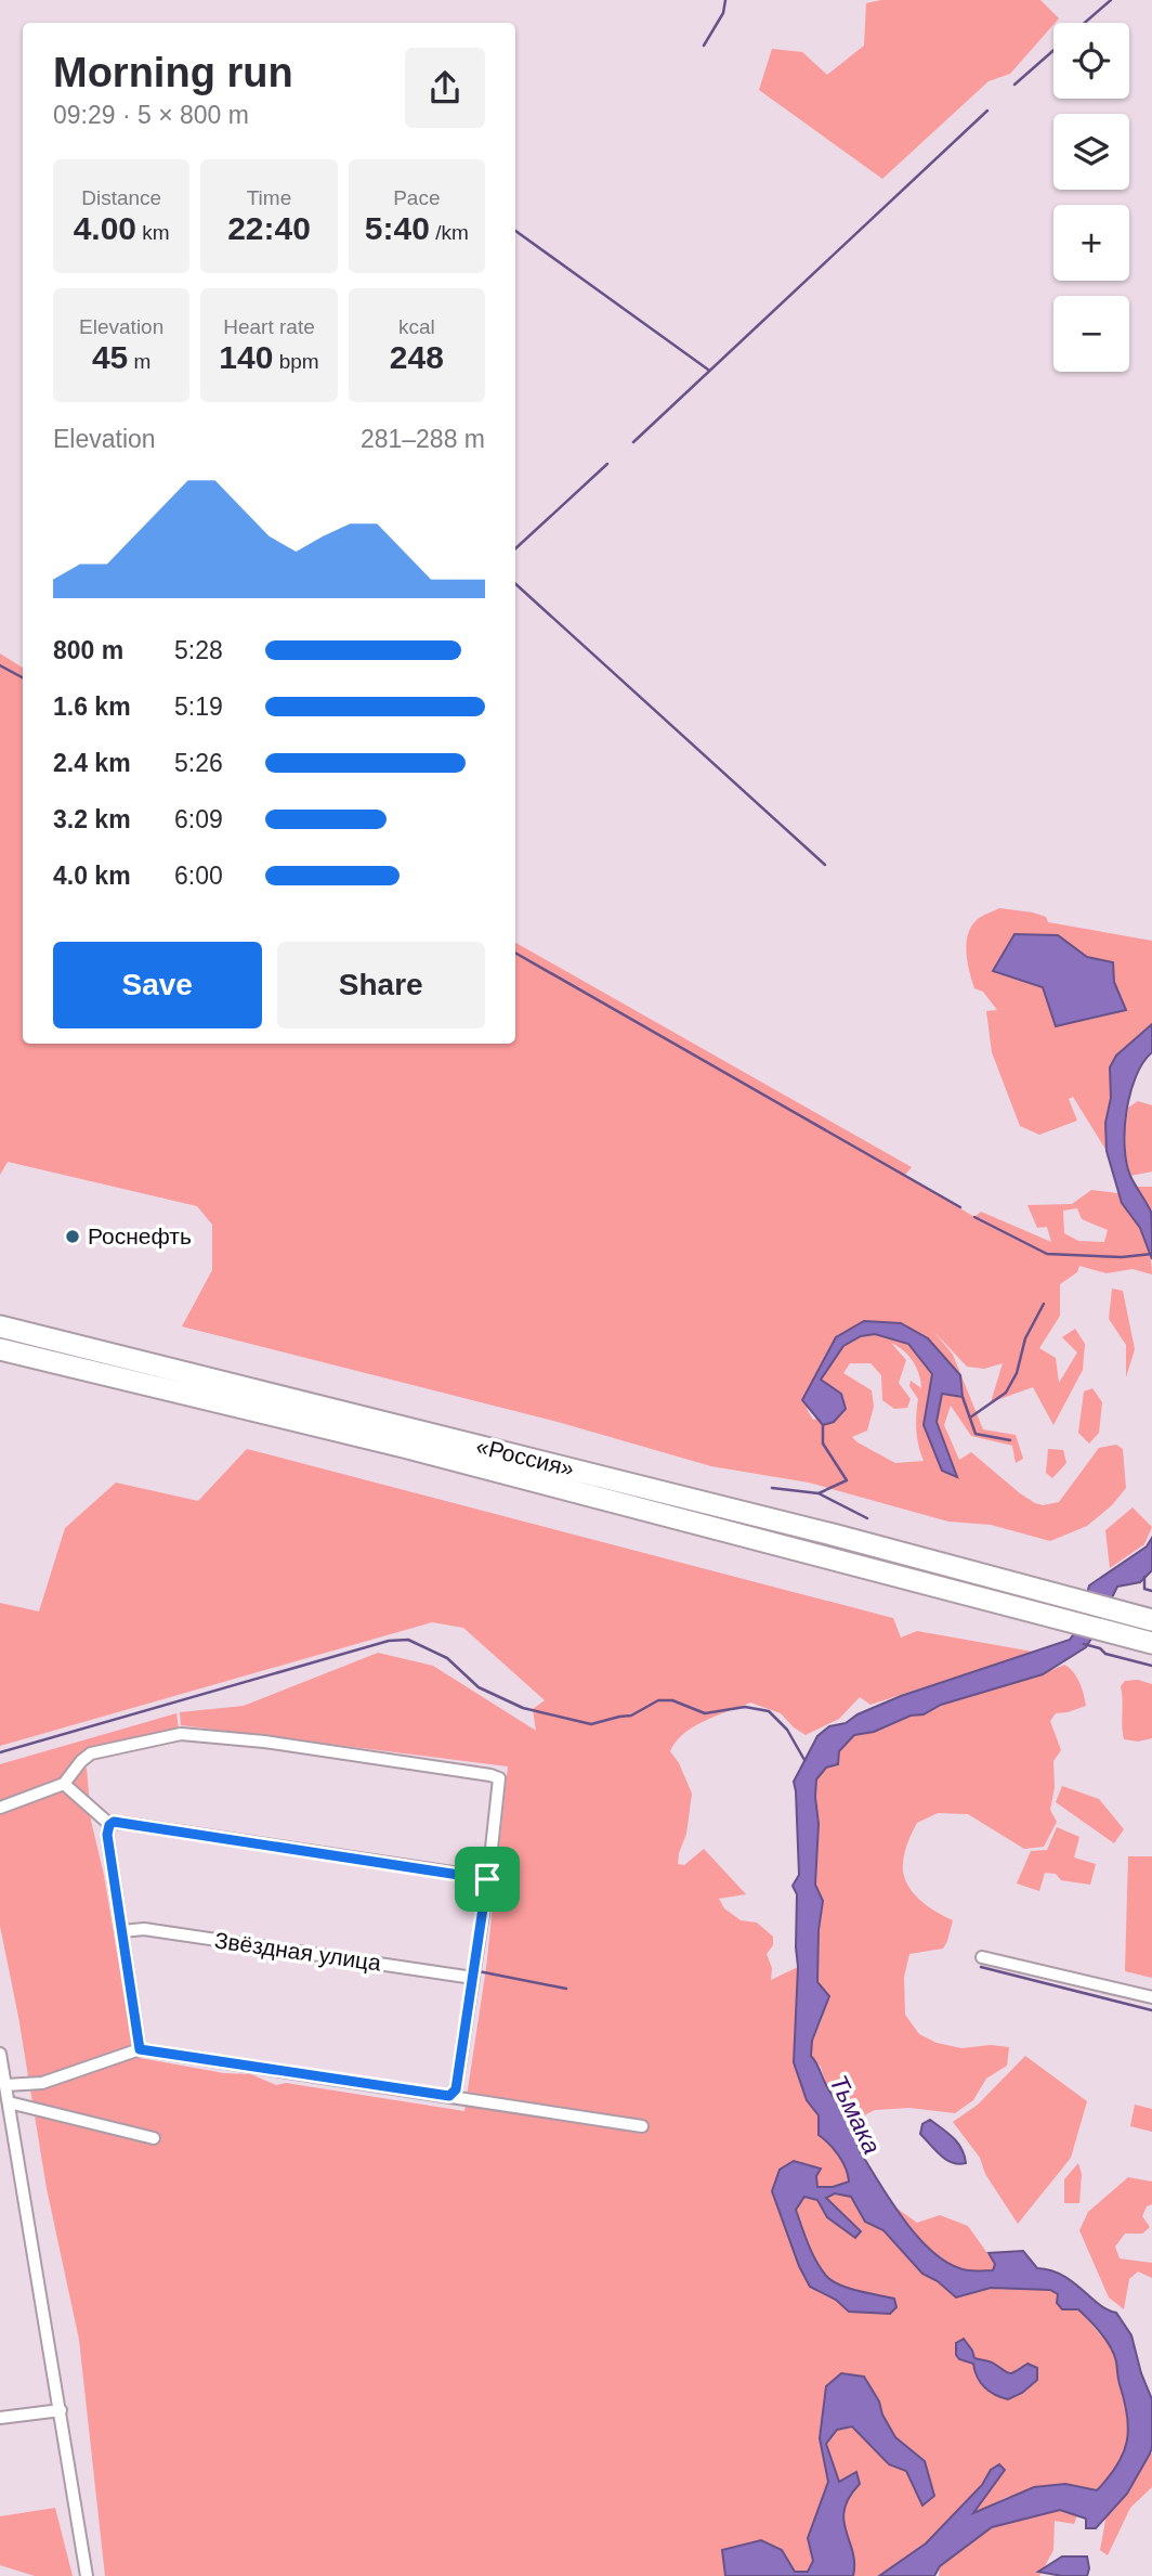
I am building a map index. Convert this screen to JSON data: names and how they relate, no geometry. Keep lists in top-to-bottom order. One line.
{"streets":{"highway":["«Россия»"],"street":["Звёздная улица"]},"water":["Тьмака"],"places":["Роснефть"],"page":{"map_buttons":["+","−"],"heading":["Morning run","09:29 · 5 × 800 m"],"stats":[["Distance","4.00 km"],["Time","22:40"],["Pace","5:40 /km"],["Elevation","45 m"],["Heart rate","140 bpm"],["kcal","248"]],"chart":["Elevation","281–288 m"],"list":[{"name":"800 m","note":"5:28"},{"name":"1.6 km","note":"5:19"},{"name":"2.4 km","note":"5:26"},{"name":"3.2 km","note":"6:09"},{"name":"4.0 km","note":"6:00"}],"buttons":["Save","Share"]}}
